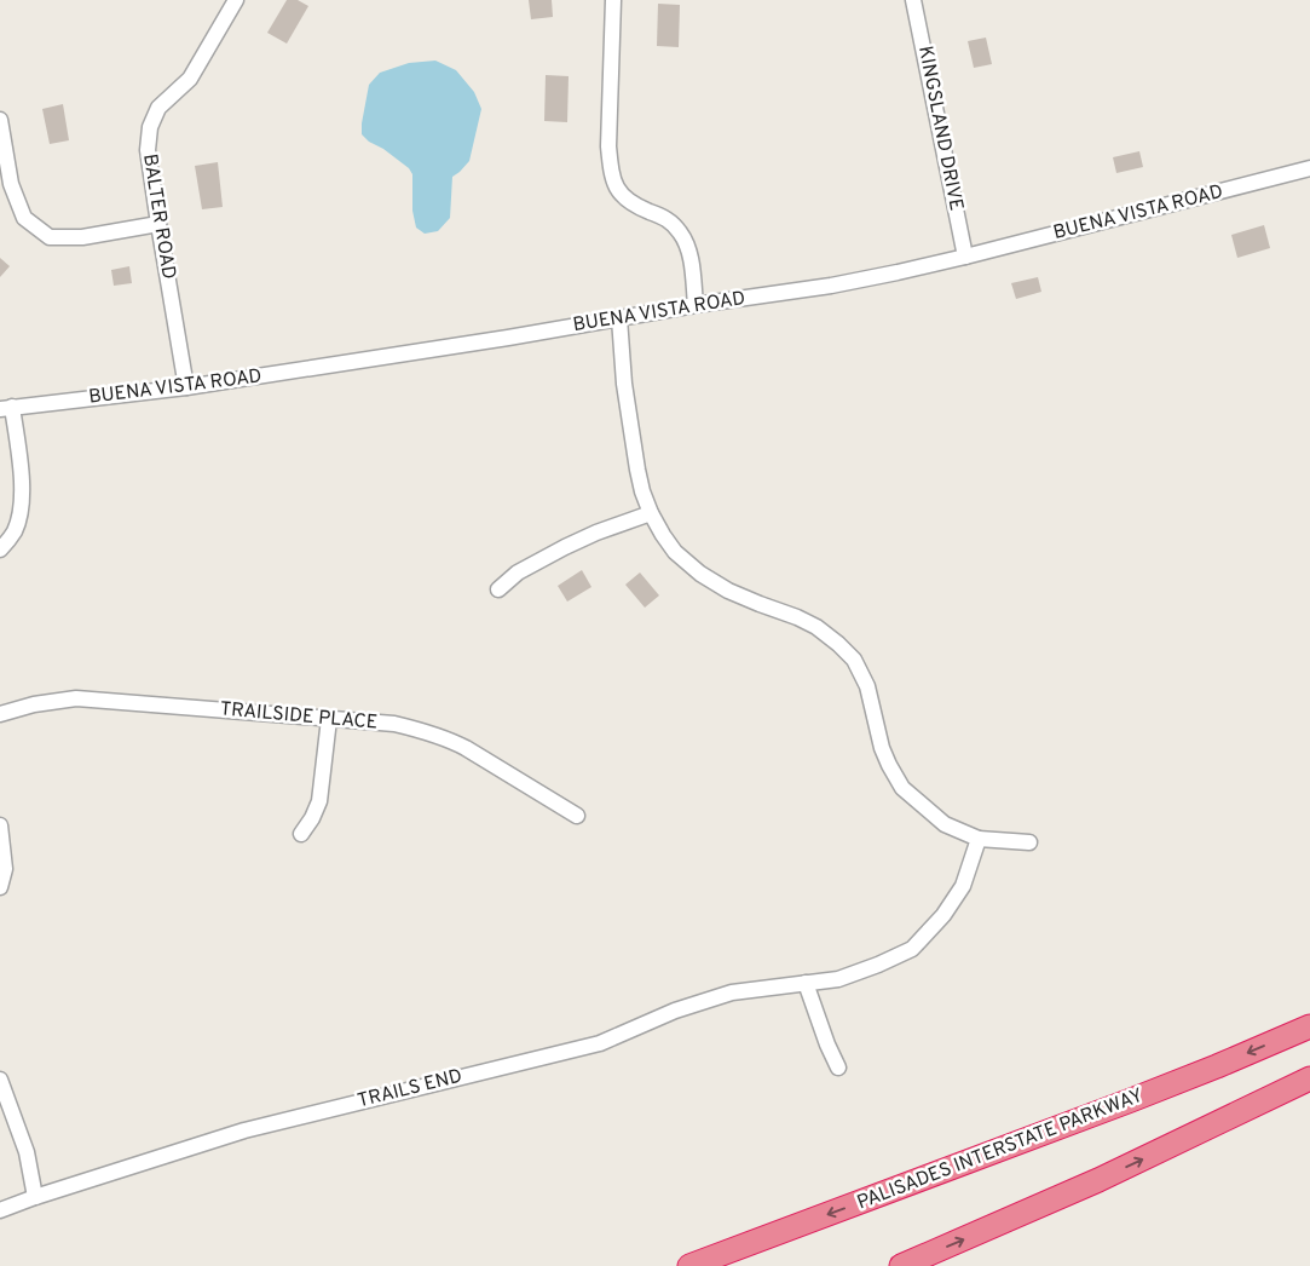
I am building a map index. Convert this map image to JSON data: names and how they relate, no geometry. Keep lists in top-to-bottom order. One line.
{"streets":{"highway":["PALISADES INTERSTATE PARKWAY"],"street":["KINGSLAND DRIVE","BUENA VISTA ROAD","BALTER ROAD","TRAILSIDE PLACE","TRAILS END"]},"crossings":[["KINGSLAND DRIVE","BUENA VISTA ROAD"],["BUENA VISTA ROAD","BALTER ROAD"]]}
